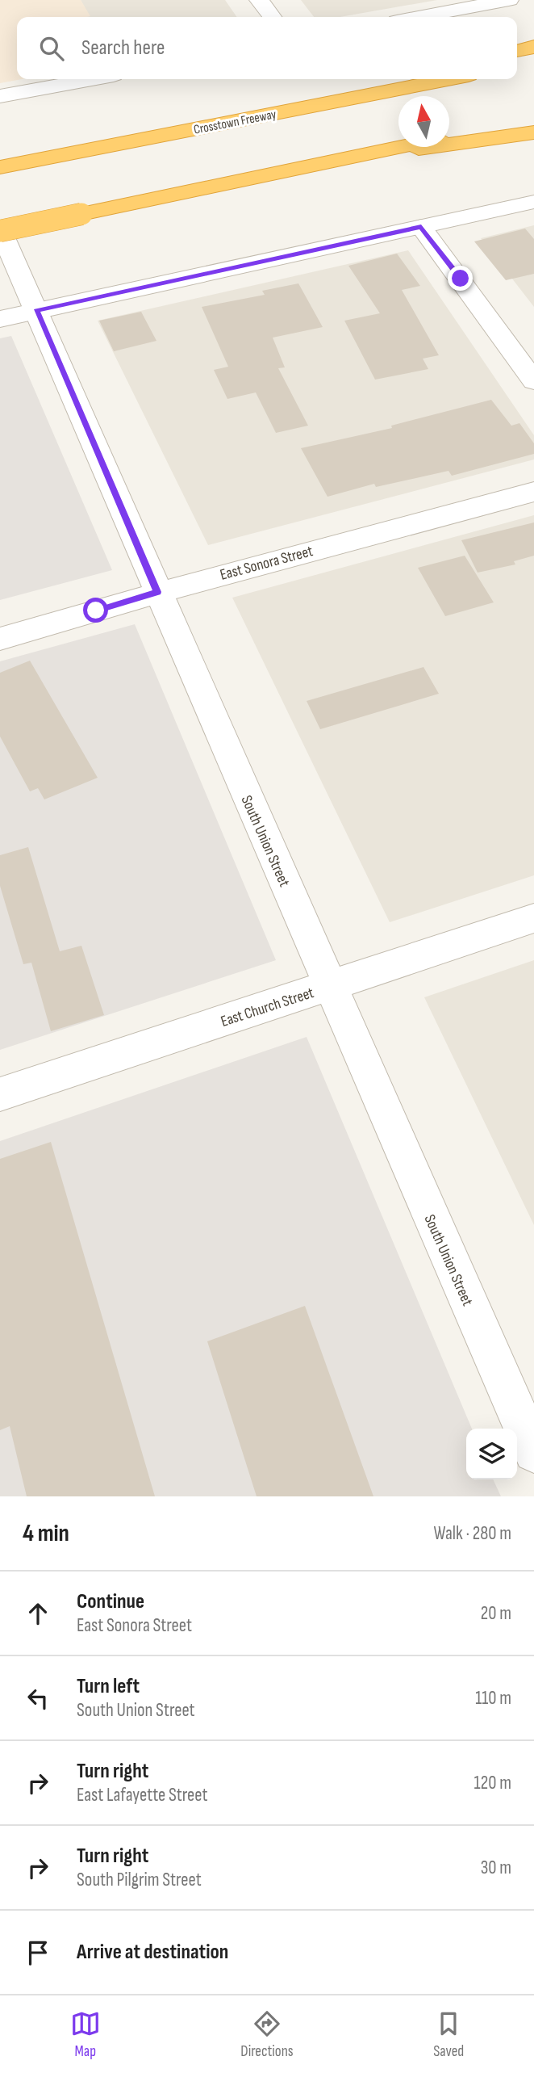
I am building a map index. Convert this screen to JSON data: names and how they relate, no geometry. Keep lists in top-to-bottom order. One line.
{"streets":{"highway":["Crosstown Freeway"],"street":["East Sonora Street","South Union Street","East Church Street"]},"crossings":[["East Sonora Street","South Union Street"],["South Union Street","East Church Street"]],"north":"top","page":{"search":"Search here","heading":["4 min","Walk · 280 m"],"list":[["Continue","East Sonora Street","20 m"],["Turn left","South Union Street","110 m"],["Turn right","East Lafayette Street","120 m"],["Turn right","South Pilgrim Street","30 m"],"Arrive at destination"],"nav":["Map","Directions","Saved"]}}
